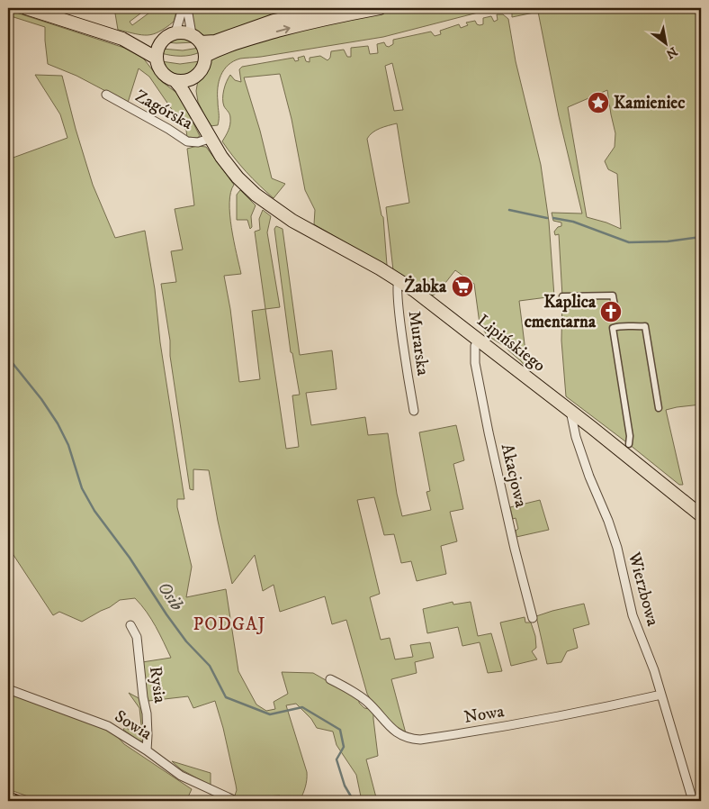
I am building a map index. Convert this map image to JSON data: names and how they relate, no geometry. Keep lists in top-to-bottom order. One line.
{"streets":{"main road":["Lipińskiego"],"street":["Zagórska","Murarska","Akacjowa","Wierzbowa","Rysia","Nowa","Sowia"]},"crossings":[["Zagórska","Lipińskiego"],["Murarska","Lipińskiego"],["Lipińskiego","Akacjowa"],["Lipińskiego","Wierzbowa"],["Wierzbowa","Nowa"],["Rysia","Sowia"]],"districts":["PODGAJ"],"water":["Osib"],"places":{"place":["Kamieniec"],"supermarket":["Żabka"],"church":["Kaplica cmentarna"]},"north":"bottom right"}
